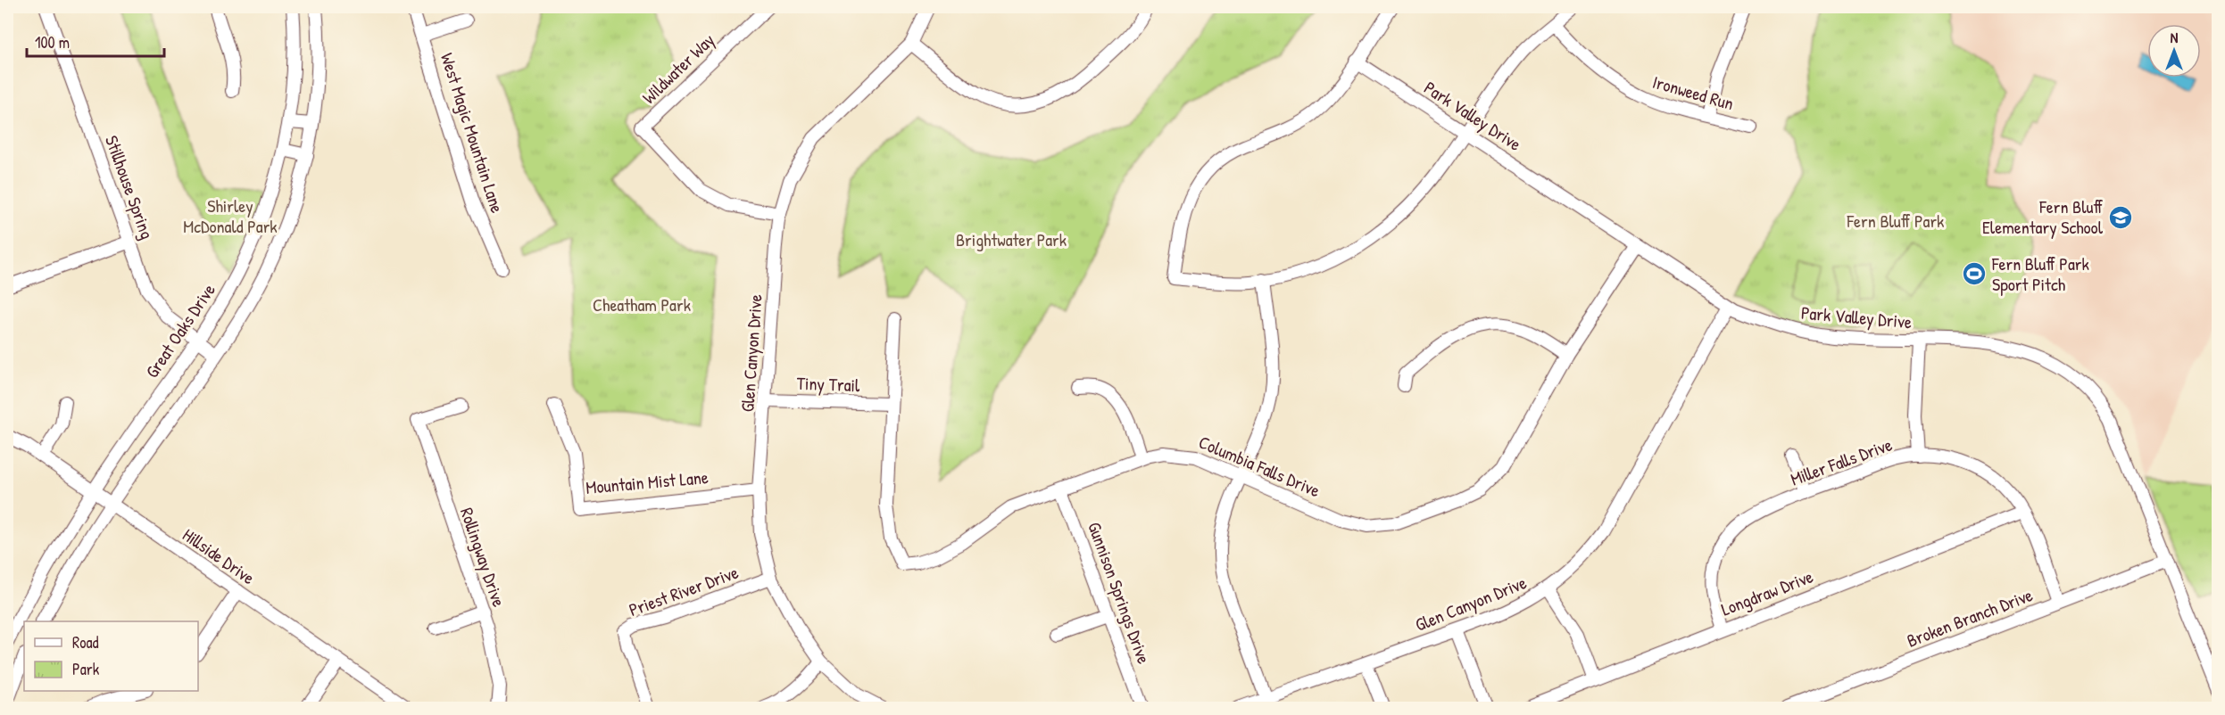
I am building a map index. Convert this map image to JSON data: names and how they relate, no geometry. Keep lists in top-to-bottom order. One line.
{"streets":{"street":["Wildwater Way","Ironweed Run","Park Valley Drive","West Magic Mountain Lane","Stillhouse Spring","Great Oaks Drive","Glen Canyon Drive","Tiny Trail","Miller Falls Drive","Columbia Falls Drive","Mountain Mist Lane","Hillside Drive","Rollingway Drive","Priest River Drive","Gunnison Springs Drive","Longdraw Drive","Broken Branch Drive"]},"crossings":[["Wildwater Way","Glen Canyon Drive"],["Park Valley Drive","Glen Canyon Drive"],["Park Valley Drive","Columbia Falls Drive"],["Park Valley Drive","Broken Branch Drive"],["Stillhouse Spring","Great Oaks Drive"],["Great Oaks Drive","Hillside Drive"],["Glen Canyon Drive","Tiny Trail"],["Glen Canyon Drive","Mountain Mist Lane"],["Glen Canyon Drive","Priest River Drive"],["Tiny Trail","Columbia Falls Drive"],["Miller Falls Drive","Longdraw Drive"],["Miller Falls Drive","Broken Branch Drive"],["Columbia Falls Drive","Gunnison Springs Drive"]],"parks":["Shirley McDonald Park","Fern Bluff Park","Brightwater Park","Cheatham Park"],"places":{"school or university":["Fern Bluff Elementary School"],"sports":["Fern Bluff Park Sport Pitch"]},"legend":["Road","Park"],"scale_bar":"100 m","north":"top"}
